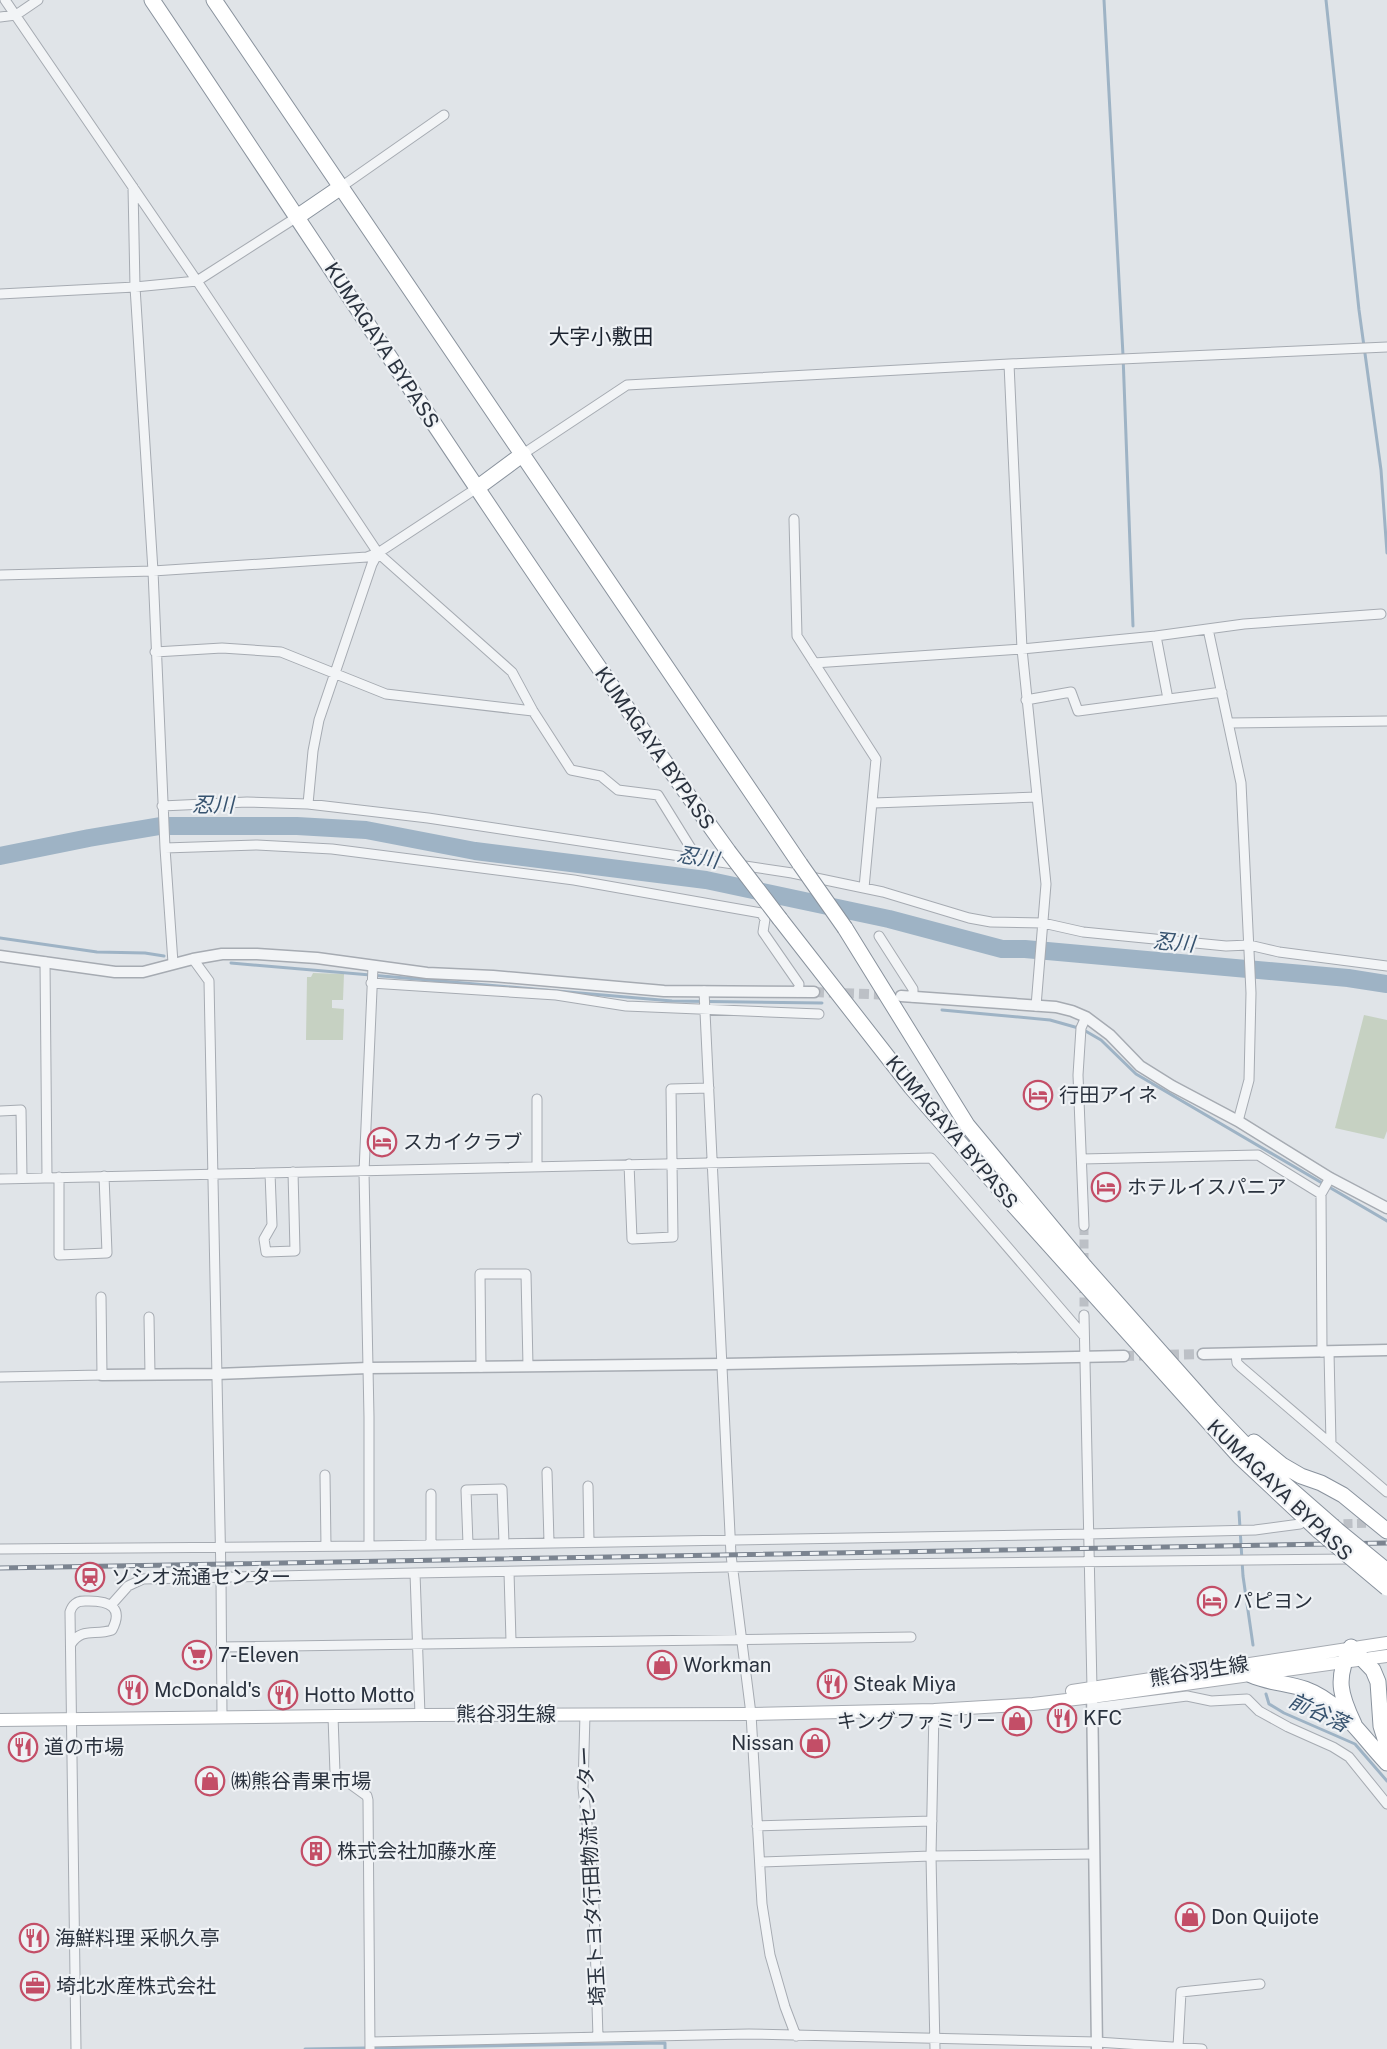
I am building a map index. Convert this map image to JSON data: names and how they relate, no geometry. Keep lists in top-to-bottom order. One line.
{"streets":{"highway":["KUMAGAYA BYPASS"],"main road":["熊谷羽生線"],"street":["埼玉トヨタ行田物流センター"]},"crossings":[["熊谷羽生線","埼玉トヨタ行田物流センター"]],"districts":["大字小敷田"],"water":["忍川","前谷落"],"places":{"hotel":["行田アイネ","スカイクラブ","ホテルイスパニア","パピヨン"],"station":["ソシオ流通センター"],"supermarket":["7-Eleven"],"shop":["Workman","キングファミリー","Nissan","㈱熊谷青果市場","Don Quijote"],"restaurant":["Steak Miya","McDonald's","Hotto Motto","KFC","道の市場","海鮮料理 采帆久亭"],"building":["株式会社加藤水産"],"office":["埼北水産株式会社"]}}
